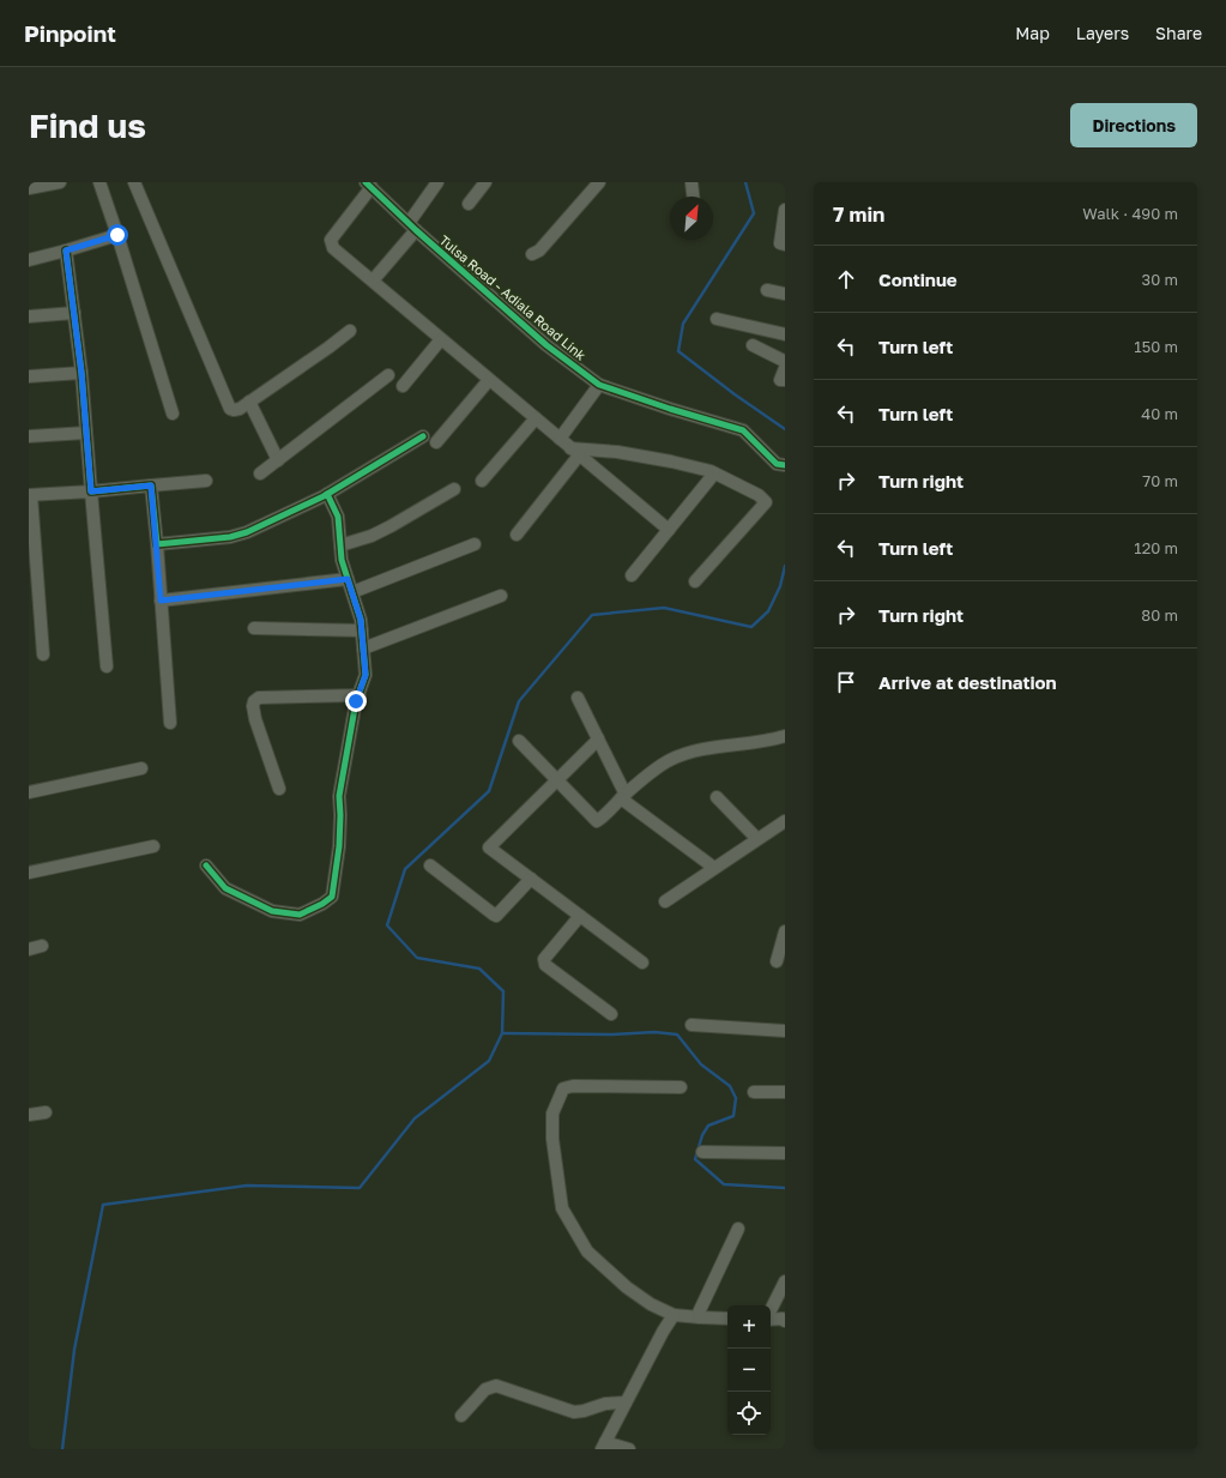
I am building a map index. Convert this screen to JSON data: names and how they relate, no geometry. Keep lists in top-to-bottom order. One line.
{"streets":{"street":["Tulsa Road - Adiala Road Link"]},"north":"top right","page":{"header":"Pinpoint","nav":["Map","Layers","Share"],"buttons":"Directions","title":"Find us","heading":["7 min","Walk · 490 m"],"list":[["Continue","30 m"],["Turn left","150 m"],["Turn left","40 m"],["Turn right","70 m"],["Turn left","120 m"],["Turn right","80 m"],"Arrive at destination"],"map_buttons":["+","−"]}}
